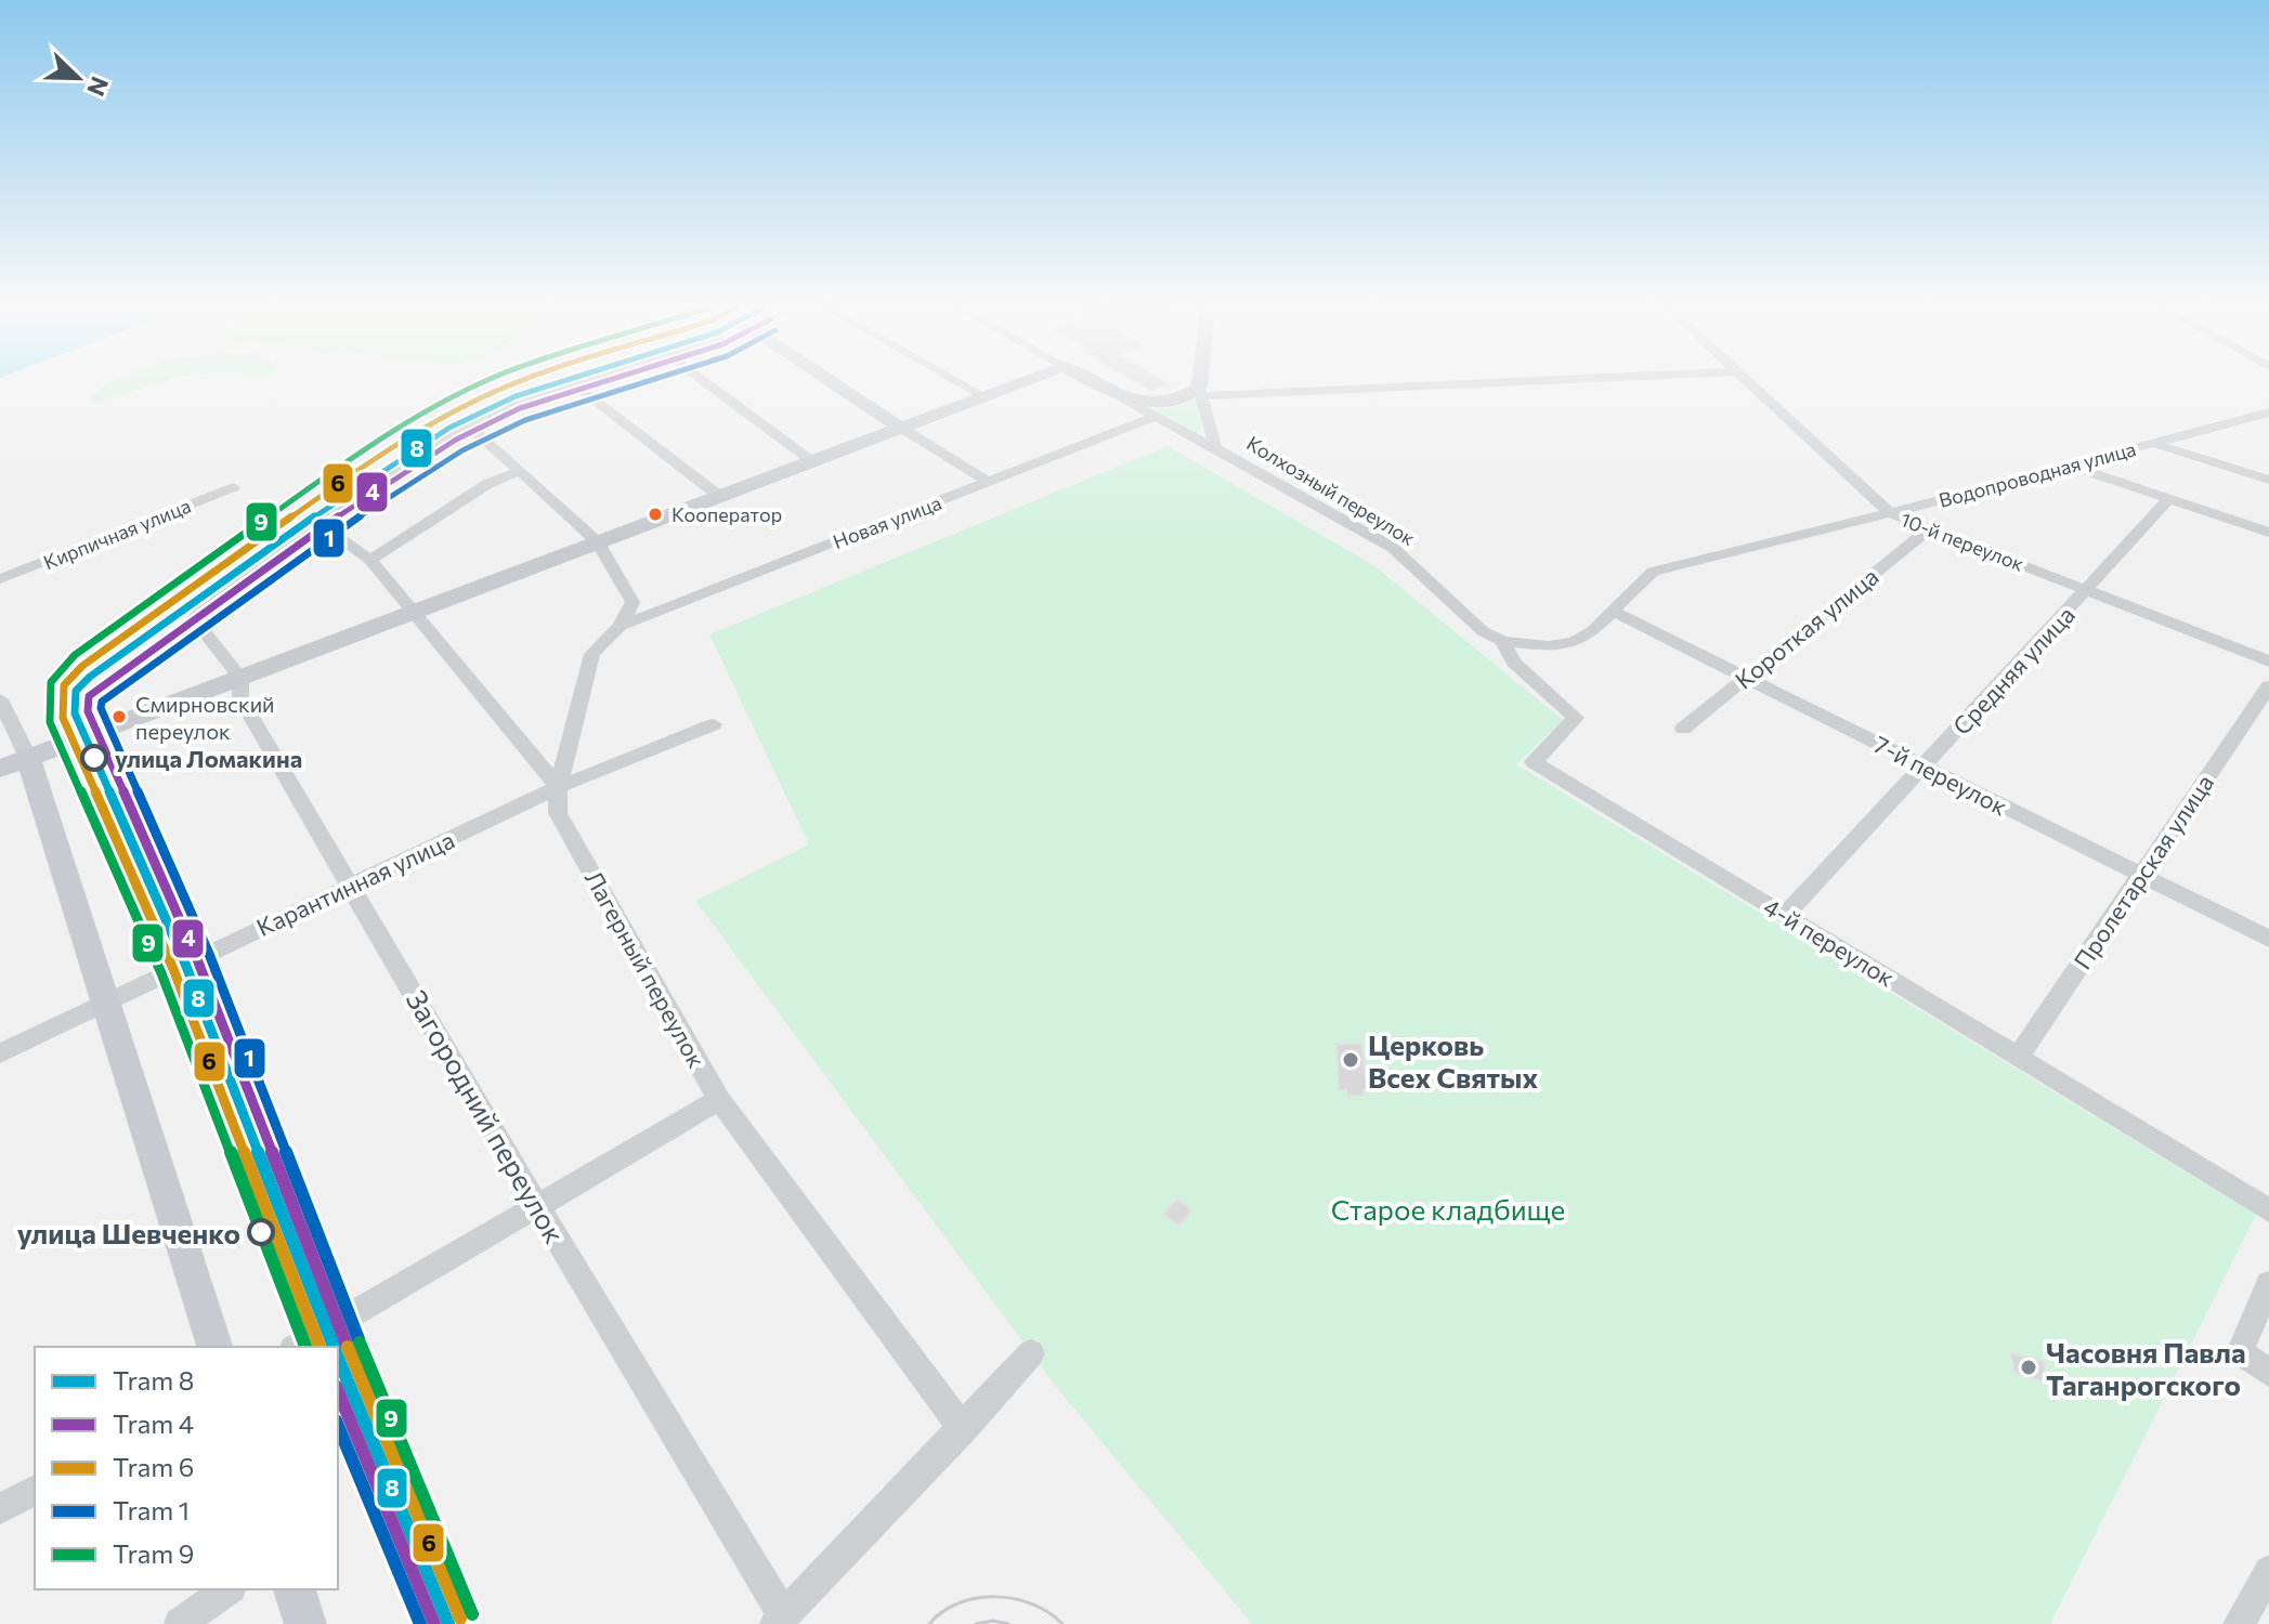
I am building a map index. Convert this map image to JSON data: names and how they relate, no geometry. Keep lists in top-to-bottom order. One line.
{"streets":{"main road":["Колхозный переулок"],"street":["Водопроводная улица","Новая улица","Кирпичная улица","10-й переулок","Короткая улица","Средняя улица","7-й переулок","Пролетарская улица","Карантинная улица","4-й переулок","Лагерный переулок","Загородний переулок"]},"crossings":[["Водопроводная улица","10-й переулок"],["Водопроводная улица","7-й переулок"],["Колхозный переулок","Новая улица"],["Колхозный переулок","4-й переулок"],["10-й переулок","Короткая улица"],["10-й переулок","Средняя улица"],["Короткая улица","7-й переулок"],["Средняя улица","7-й переулок"],["Средняя улица","4-й переулок"],["7-й переулок","Пролетарская улица"],["Пролетарская улица","4-й переулок"],["Карантинная улица","Лагерный переулок"],["Карантинная улица","Загородний переулок"],["Лагерный переулок","Загородний переулок"]],"parks":["Старое кладбище"],"places":["Кооператор","Смирновский переулок","улица Ломакина","Церковь Всех Святых","улица Шевченко","Часовня Павла Таганрогского"],"lines":["tram line 8","tram line 4","tram line 6","tram line 1","tram line 9"],"legend":["Tram 8","Tram 4","Tram 6","Tram 1","Tram 9"],"north":"bottom right"}
